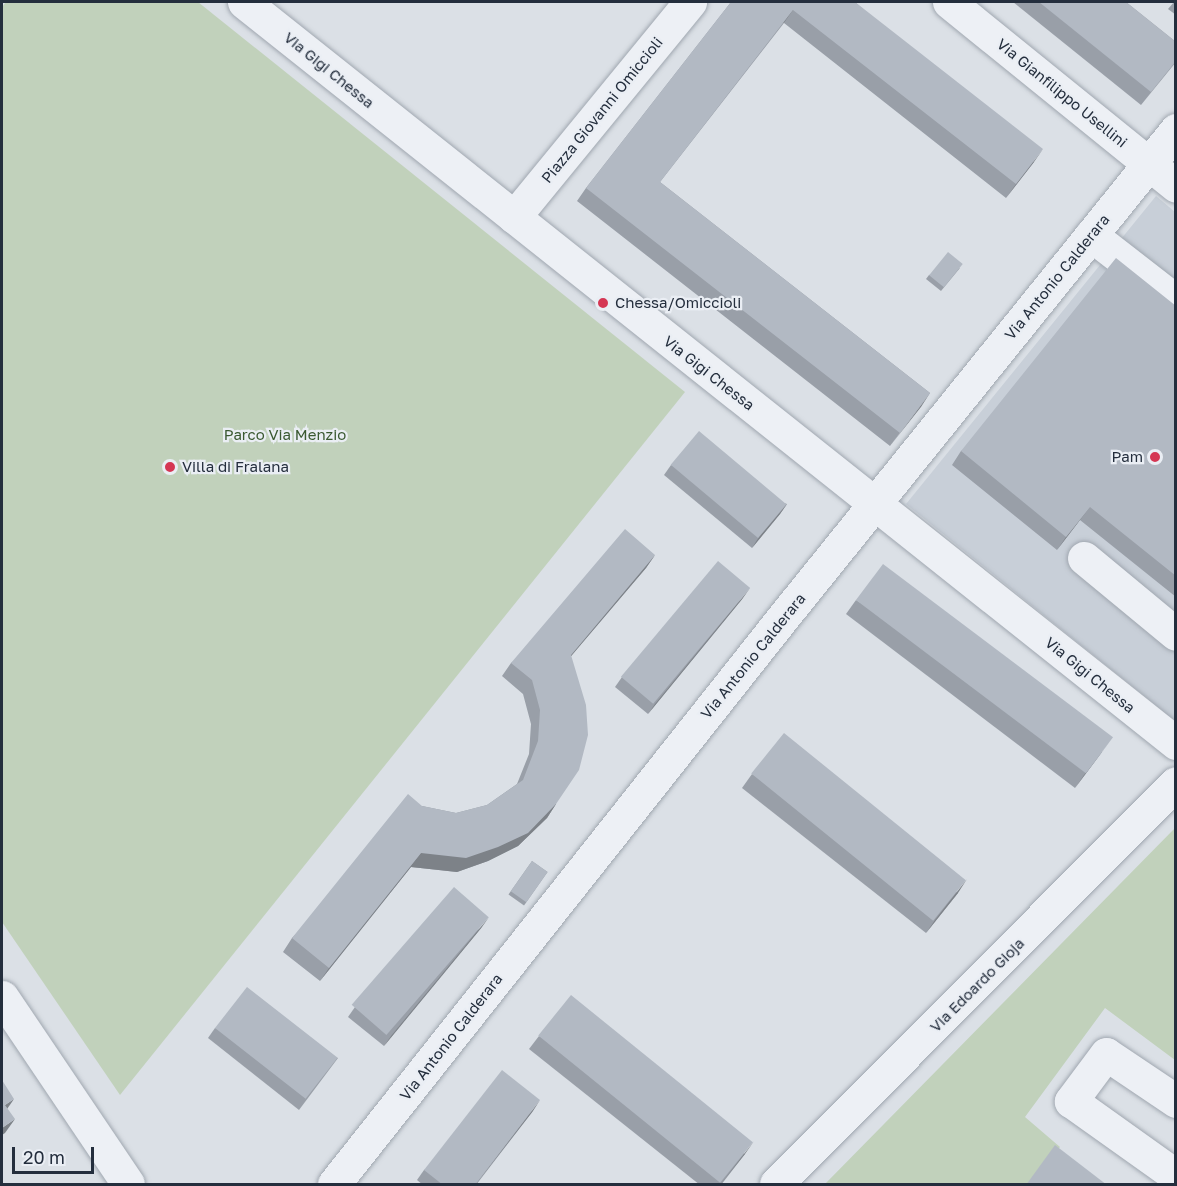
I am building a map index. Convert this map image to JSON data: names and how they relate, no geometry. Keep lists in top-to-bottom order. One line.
{"streets":{"street":["Via Gigi Chessa","Via Gianfilippo Usellini","Piazza Giovanni Omiccioli","Via Antonio Calderara","Via Edoardo Gioja"]},"crossings":[["Via Gigi Chessa","Piazza Giovanni Omiccioli"],["Via Gigi Chessa","Via Antonio Calderara"],["Via Gianfilippo Usellini","Via Antonio Calderara"]],"parks":["Parco Via Menzio"],"places":["Chessa/Omiccioli","Pam","Villa di Fralana"],"scale_bar":"20 m"}
